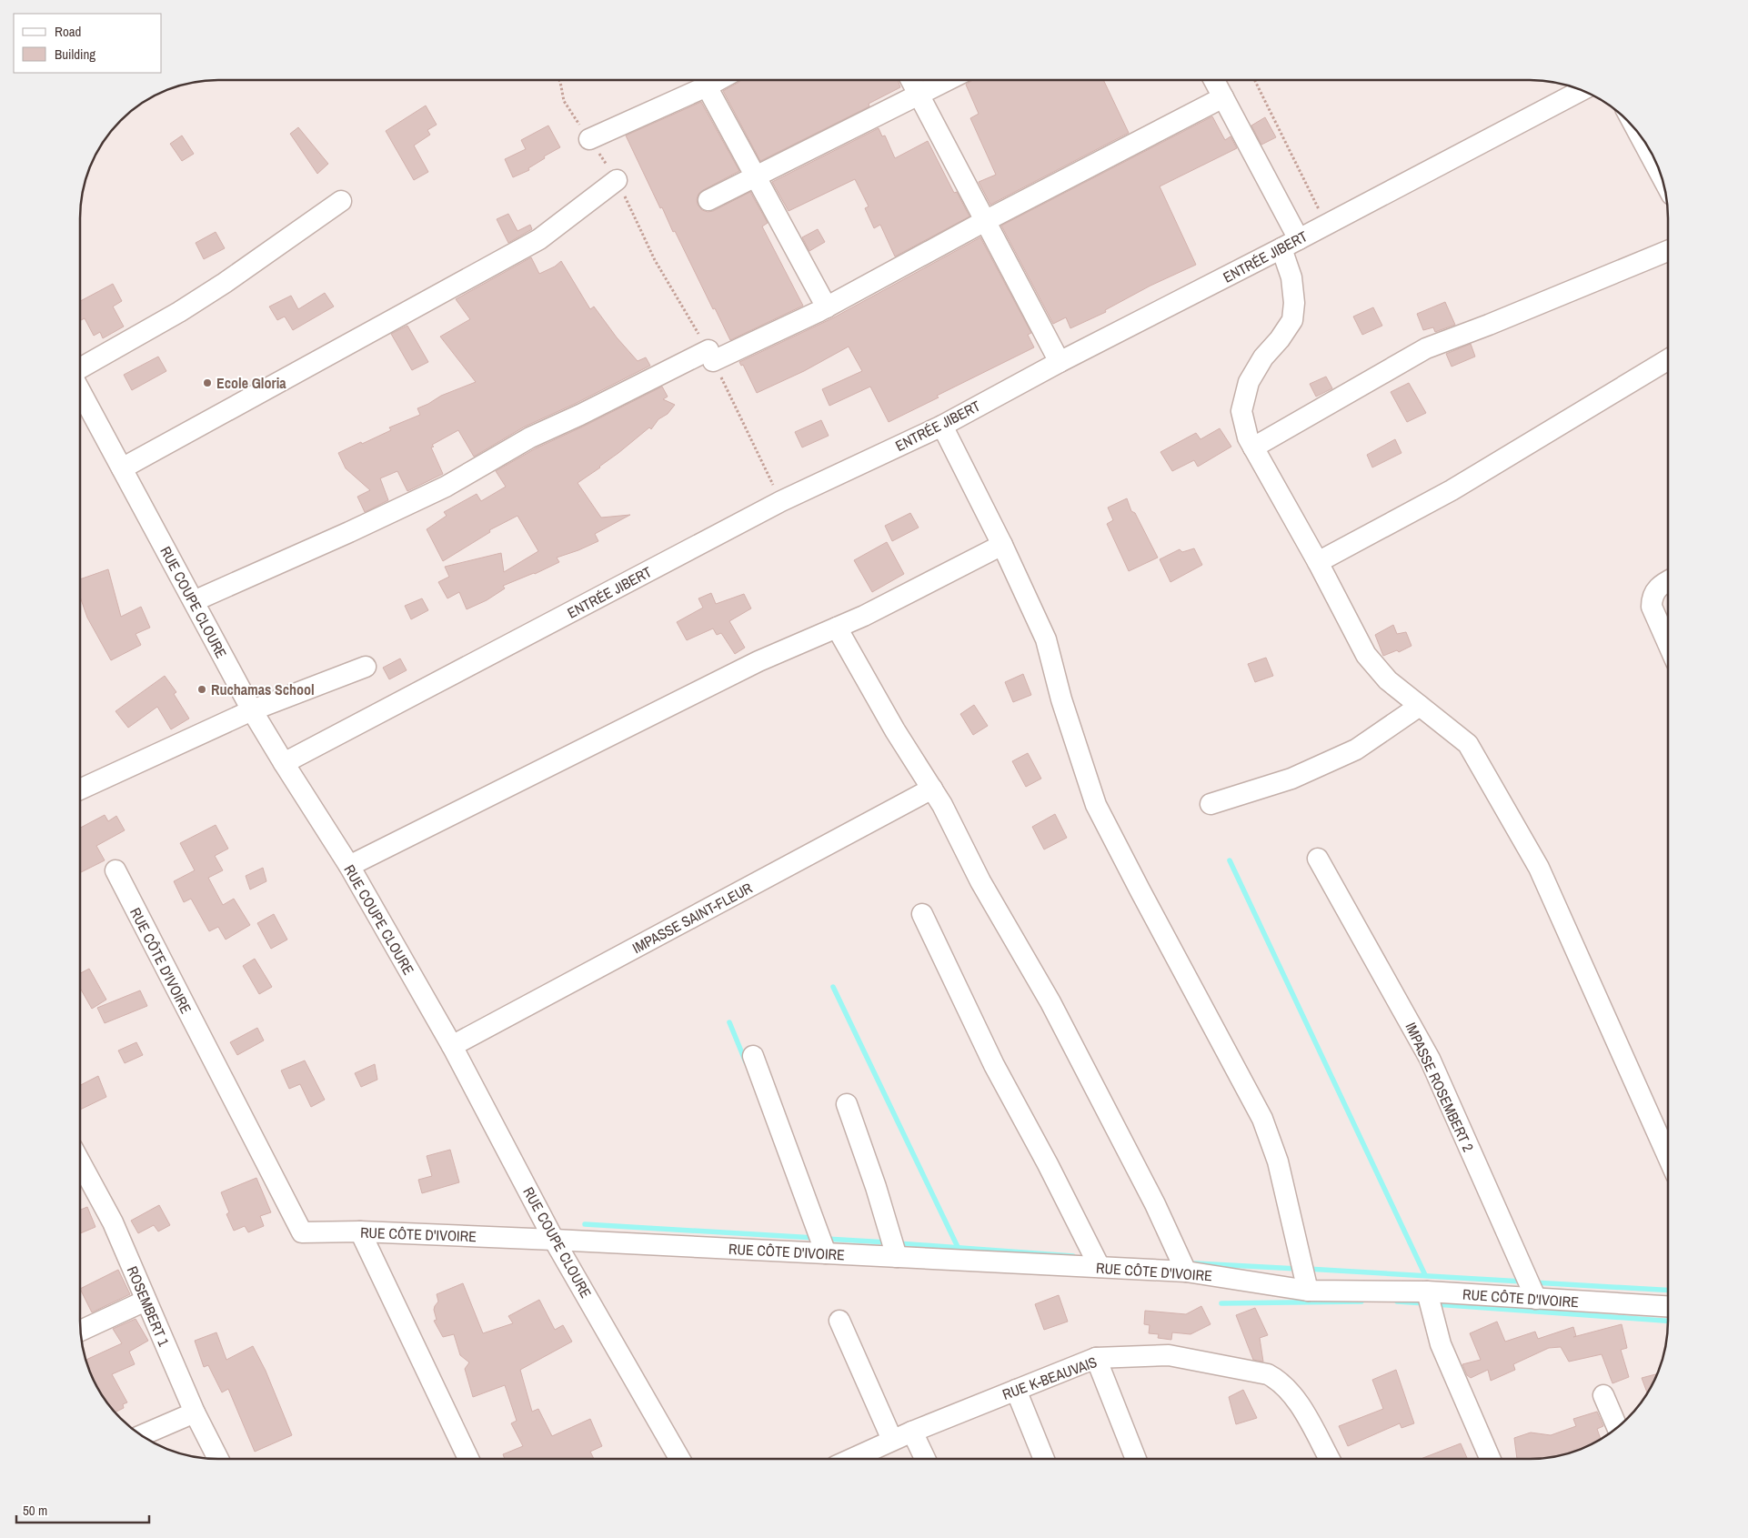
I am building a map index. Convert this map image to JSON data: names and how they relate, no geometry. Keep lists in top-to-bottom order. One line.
{"streets":{"street":["ENTRÉE JIBERT","RUE COUPE CLOURE","IMPASSE SAINT-FLEUR","RUE CÔTE D'IVOIRE","IMPASSE ROSEMBERT 2","ROSEMBERT 1","RUE K-BEAUVAIS"]},"crossings":[["ENTRÉE JIBERT","RUE COUPE CLOURE"],["RUE COUPE CLOURE","IMPASSE SAINT-FLEUR"],["RUE COUPE CLOURE","RUE CÔTE D'IVOIRE"],["RUE CÔTE D'IVOIRE","IMPASSE ROSEMBERT 2"]],"places":["Ecole Gloria","Ruchamas School"],"legend":["Road","Building"],"scale_bar":"50 m"}
